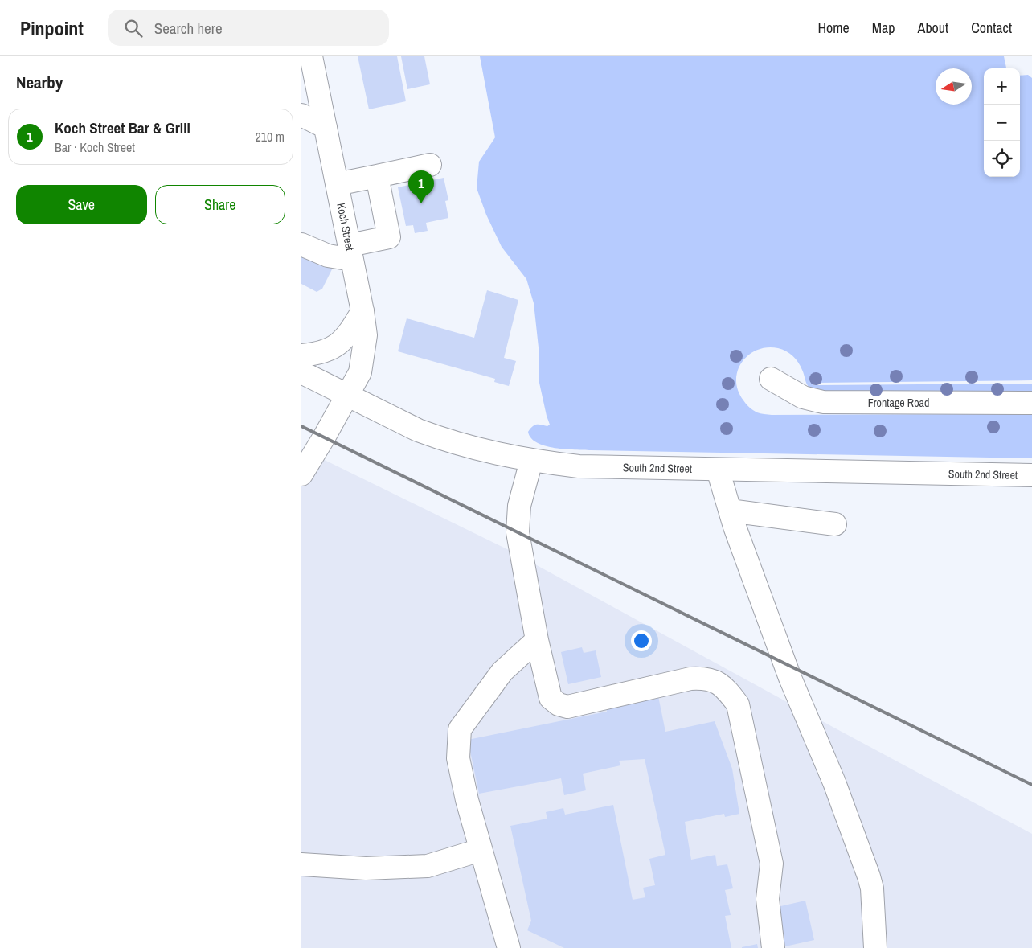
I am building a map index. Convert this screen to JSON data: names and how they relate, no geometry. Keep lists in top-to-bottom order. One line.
{"streets":{"main road":["Koch Street","Frontage Road","South 2nd Street"]},"crossings":[["Koch Street","South 2nd Street"]],"north":"left","page":{"header":"Pinpoint","search":"Search here","nav":["Home","Map","About","Contact"],"heading":"Nearby","map_buttons":["+","−"],"list":[{"mark":"1","name":"Koch Street Bar & Grill","note":"Bar · Koch Street","value":"210 m"}],"pins":"1","buttons":["Save","Share"]}}
